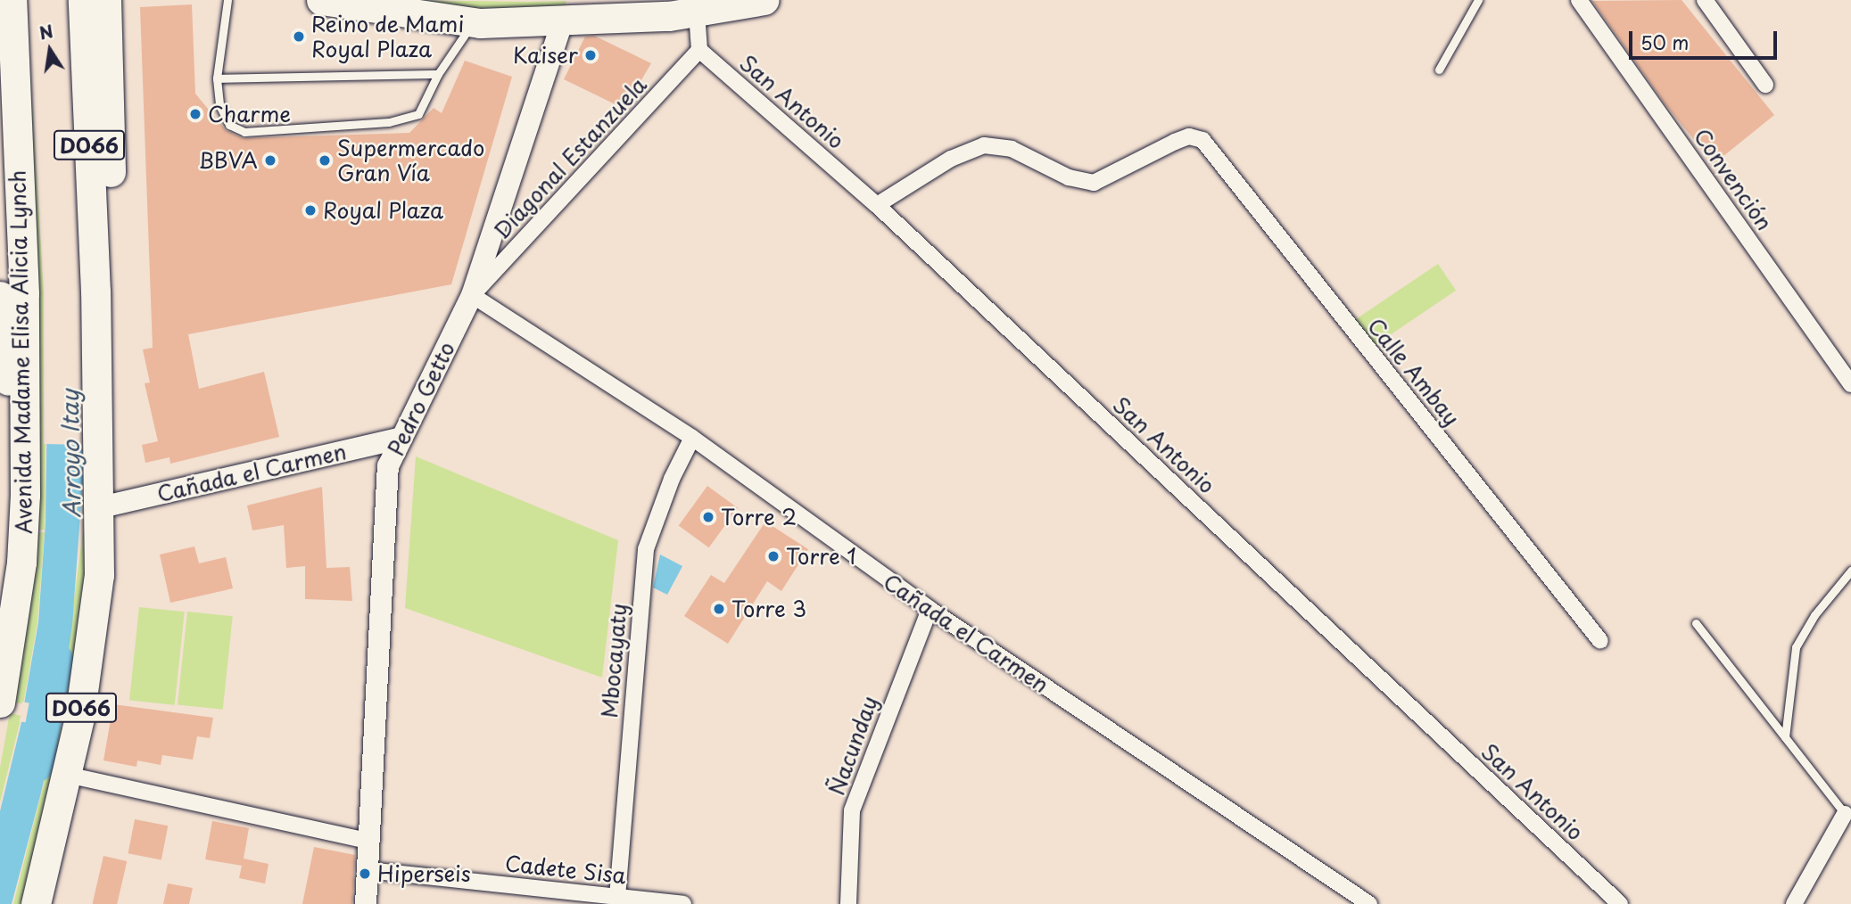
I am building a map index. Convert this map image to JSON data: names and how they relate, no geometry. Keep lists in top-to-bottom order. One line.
{"streets":{"highway":["D066","Avenida Madame Elisa Alicia Lynch"],"street":["San Antonio","Diagonal Estanzuela","Convención","Calle Ambay","Pedro Getto","Cañada el Carmen","Mbocayaty","Ñacunday","Cadete Sisa"]},"crossings":[["San Antonio","Diagonal Estanzuela"],["San Antonio","Calle Ambay"],["D066","Cañada el Carmen"],["Diagonal Estanzuela","Pedro Getto"],["Diagonal Estanzuela","Cañada el Carmen"],["Pedro Getto","Cañada el Carmen"],["Pedro Getto","Cadete Sisa"],["Cañada el Carmen","Mbocayaty"],["Cañada el Carmen","Ñacunday"],["Mbocayaty","Cadete Sisa"]],"water":["Arroyo Itay"],"places":["Reino de Mami Royal Plaza","Kaiser","Charme","BBVA","Supermercado Gran Vía","Royal Plaza","Torre 2","Torre 1","Torre 3","Hiperseis"],"scale_bar":"50 m","north":"top"}
